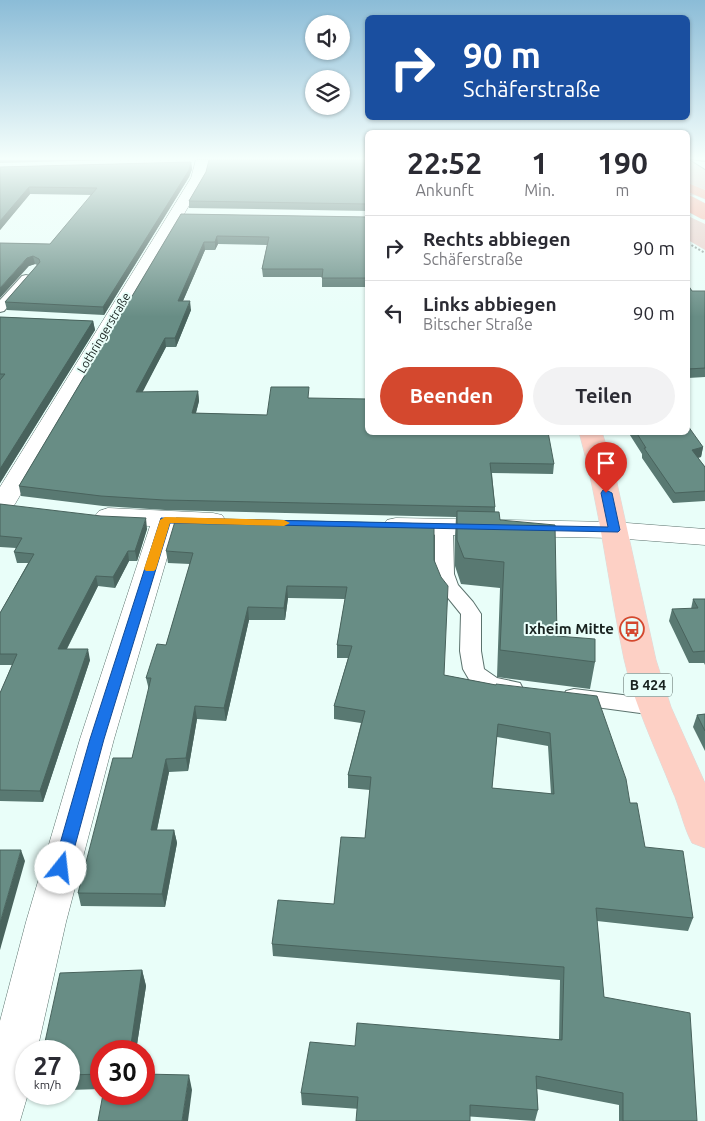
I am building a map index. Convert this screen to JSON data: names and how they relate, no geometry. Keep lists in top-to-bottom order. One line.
{"streets":{"main road":["B 424"],"street":["Lothringerstraße"]},"places":{"bus stop":["Ixheim Mitte"]},"page":{"turn":["90 m","Schäferstraße"],"eta":["22:52","Ankunft","1","Min.","190","m"],"list":[{"name":"Rechts abbiegen","note":"Schäferstraße","value":"90 m"},{"name":"Links abbiegen","note":"Bitscher Straße","value":"90 m"}],"buttons":["Beenden","Teilen"],"speed":"27 km/h","limit":"30"}}
